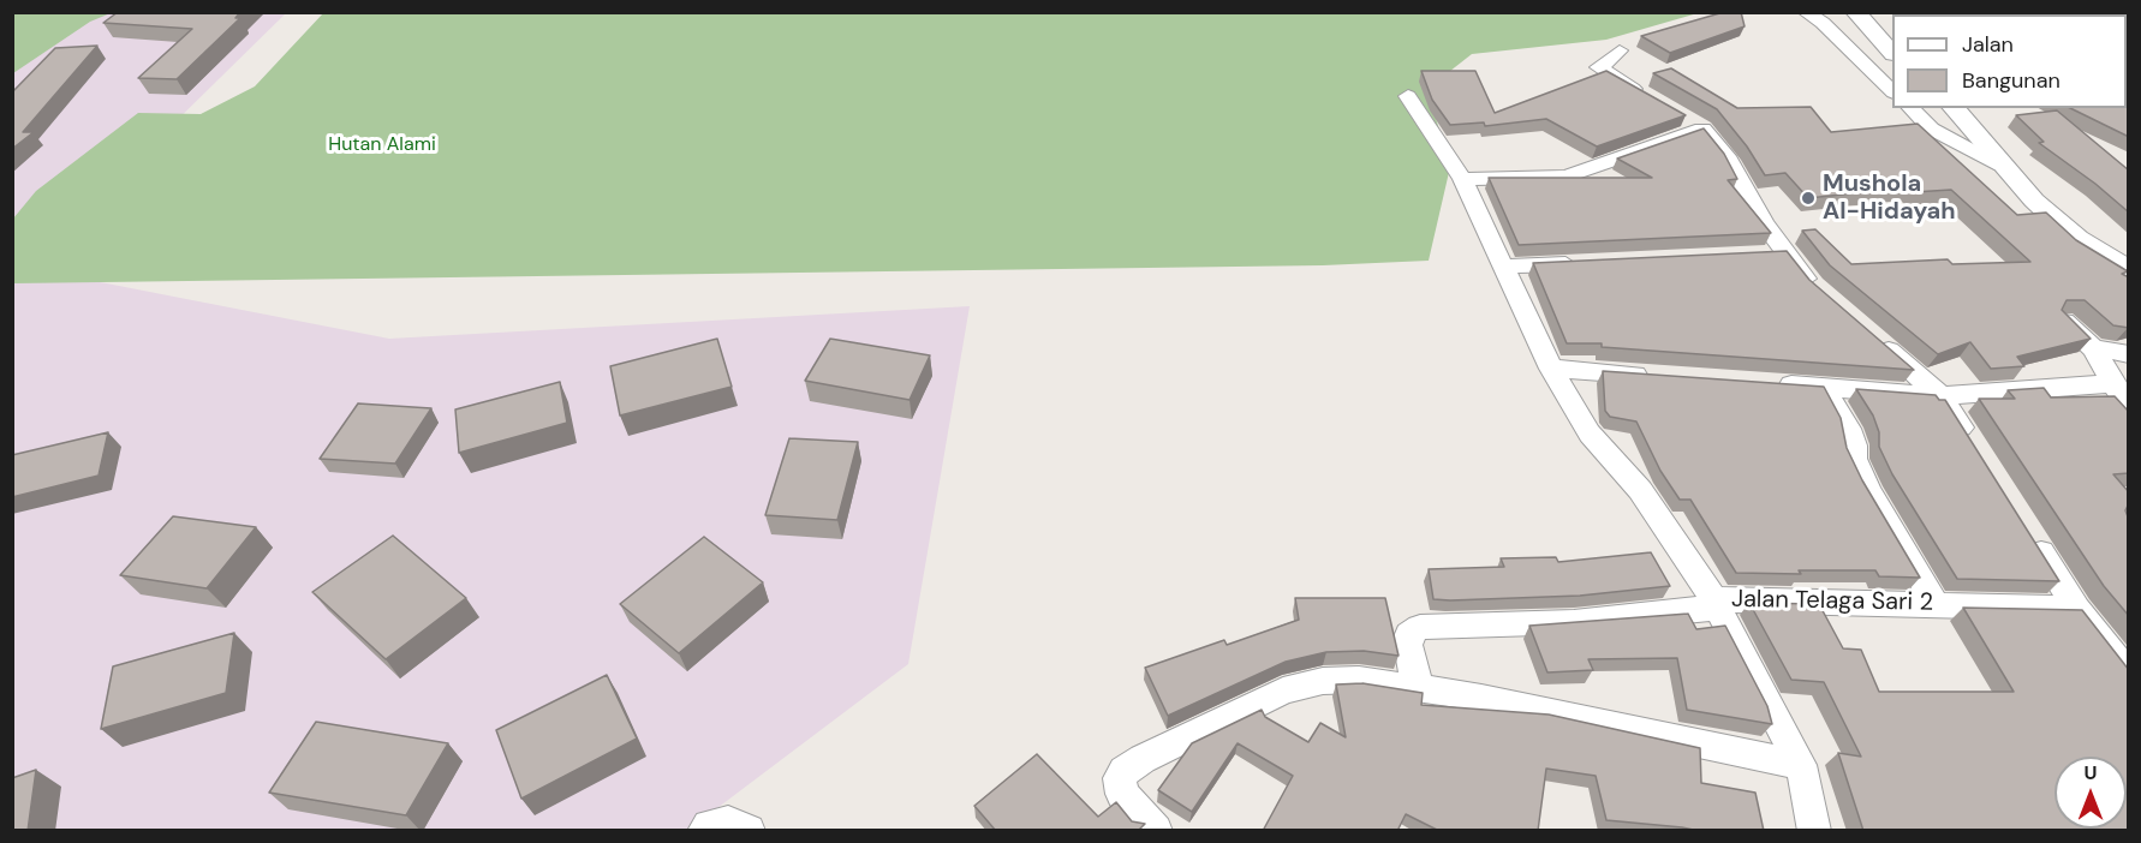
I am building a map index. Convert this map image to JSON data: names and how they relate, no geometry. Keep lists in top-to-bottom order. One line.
{"streets":{"street":["Jalan Telaga Sari 2"]},"parks":["Hutan Alami"],"places":["Mushola Al-Hidayah"],"legend":["Jalan","Bangunan"],"north":"top"}
